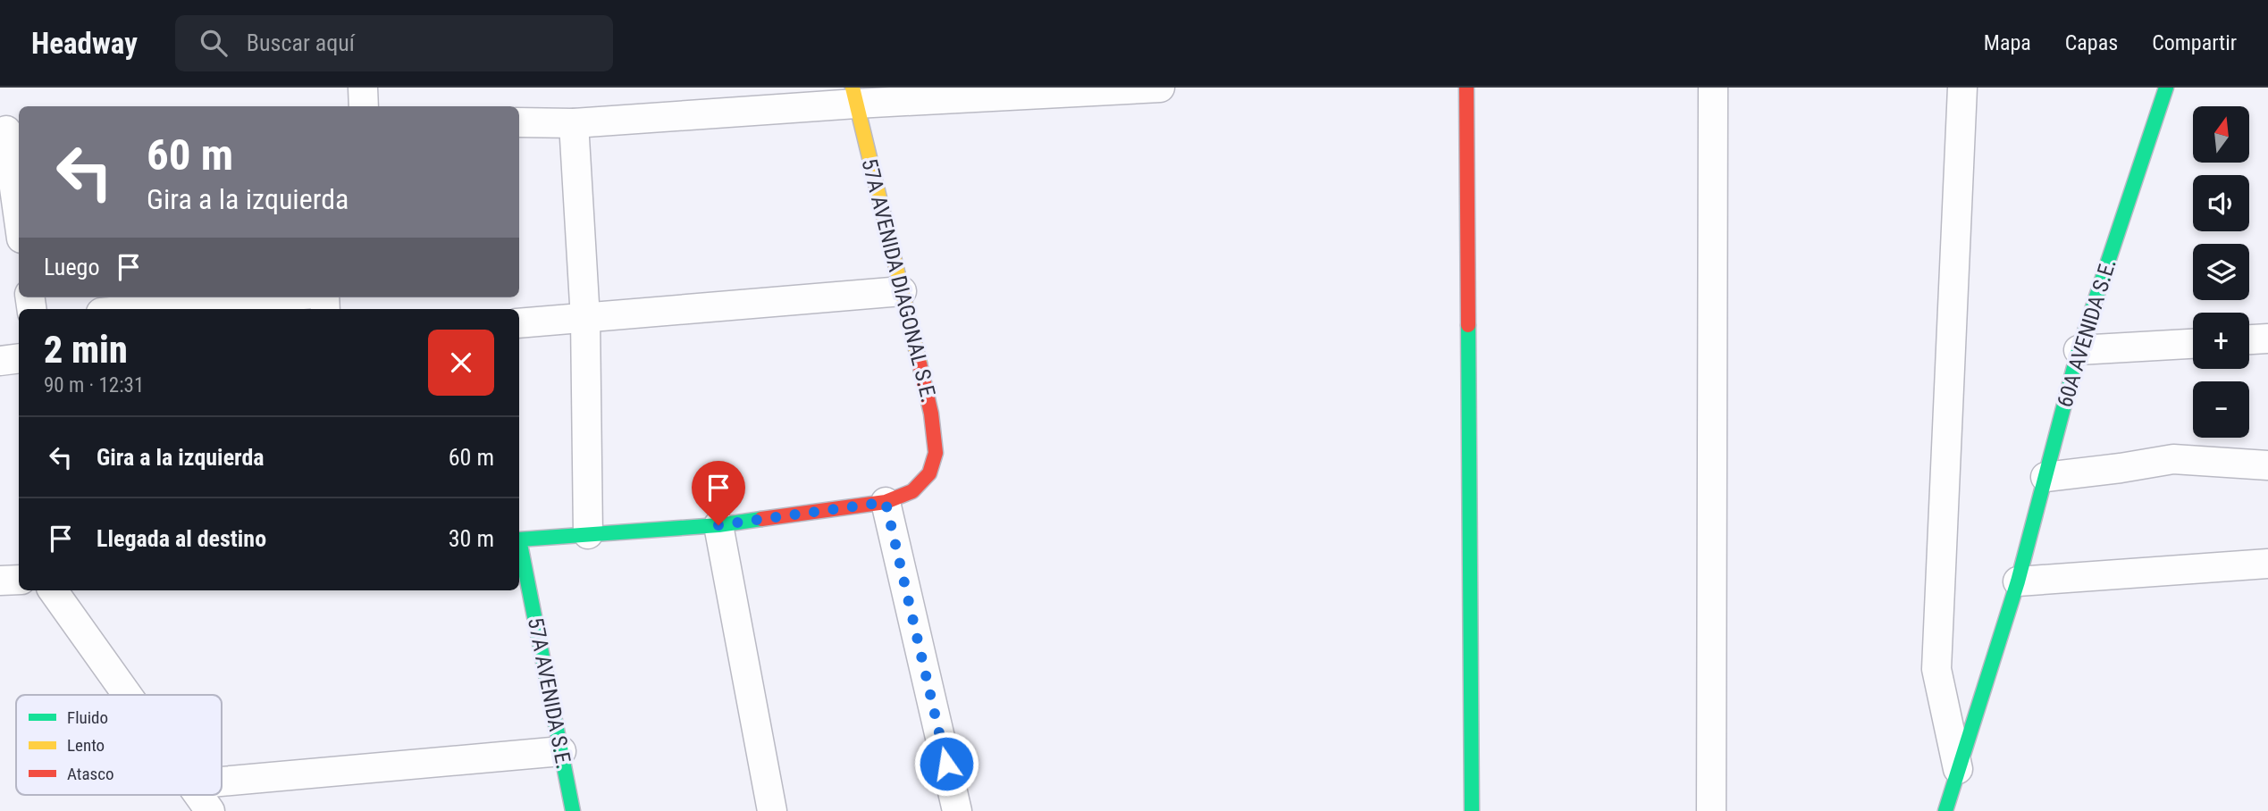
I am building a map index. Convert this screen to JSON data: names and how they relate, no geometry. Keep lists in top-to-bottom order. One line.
{"streets":{"street":["57A AVENIDA DIAGONAL S.E.","60A AVENIDA S.E.","57A AVENIDA S.E."]},"legend":["Fluido","Lento","Atasco"],"north":"top","page":{"header":"Headway","search":"Buscar aquí","nav":["Mapa","Capas","Compartir"],"map_buttons":["+","−"],"turn":["60 m","Gira a la izquierda"],"then":"Luego","heading":["2 min","90 m · 12:31"],"list":[{"name":"Gira a la izquierda","value":"60 m"},{"name":"Llegada al destino","value":"30 m"}]}}
